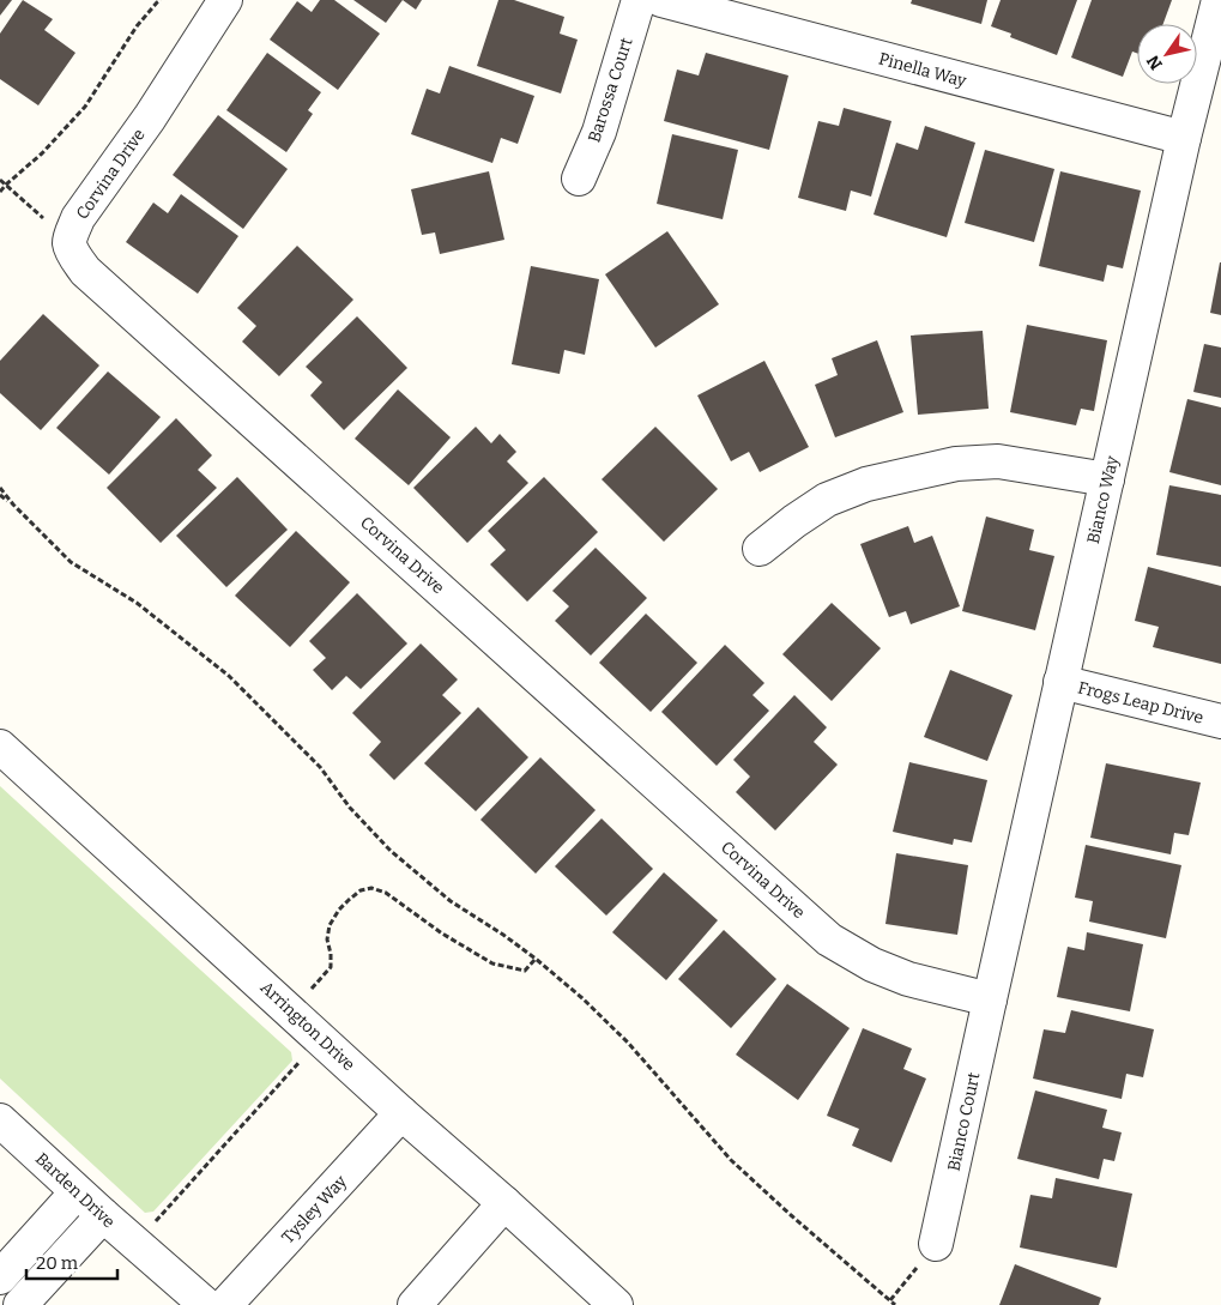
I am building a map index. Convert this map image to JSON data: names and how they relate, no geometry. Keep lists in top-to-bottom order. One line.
{"streets":{"street":["Pinella Way","Barossa Court","Corvina Drive","Bianco Way","Frogs Leap Drive","Arrington Drive","Bianco Court","Barden Drive","Tysley Way"]},"crossings":[["Pinella Way","Bianco Way"],["Corvina Drive","Bianco Way"],["Corvina Drive","Bianco Court"],["Bianco Way","Frogs Leap Drive"],["Bianco Way","Bianco Court"],["Arrington Drive","Tysley Way"]],"scale_bar":"20 m","north":"bottom left"}
